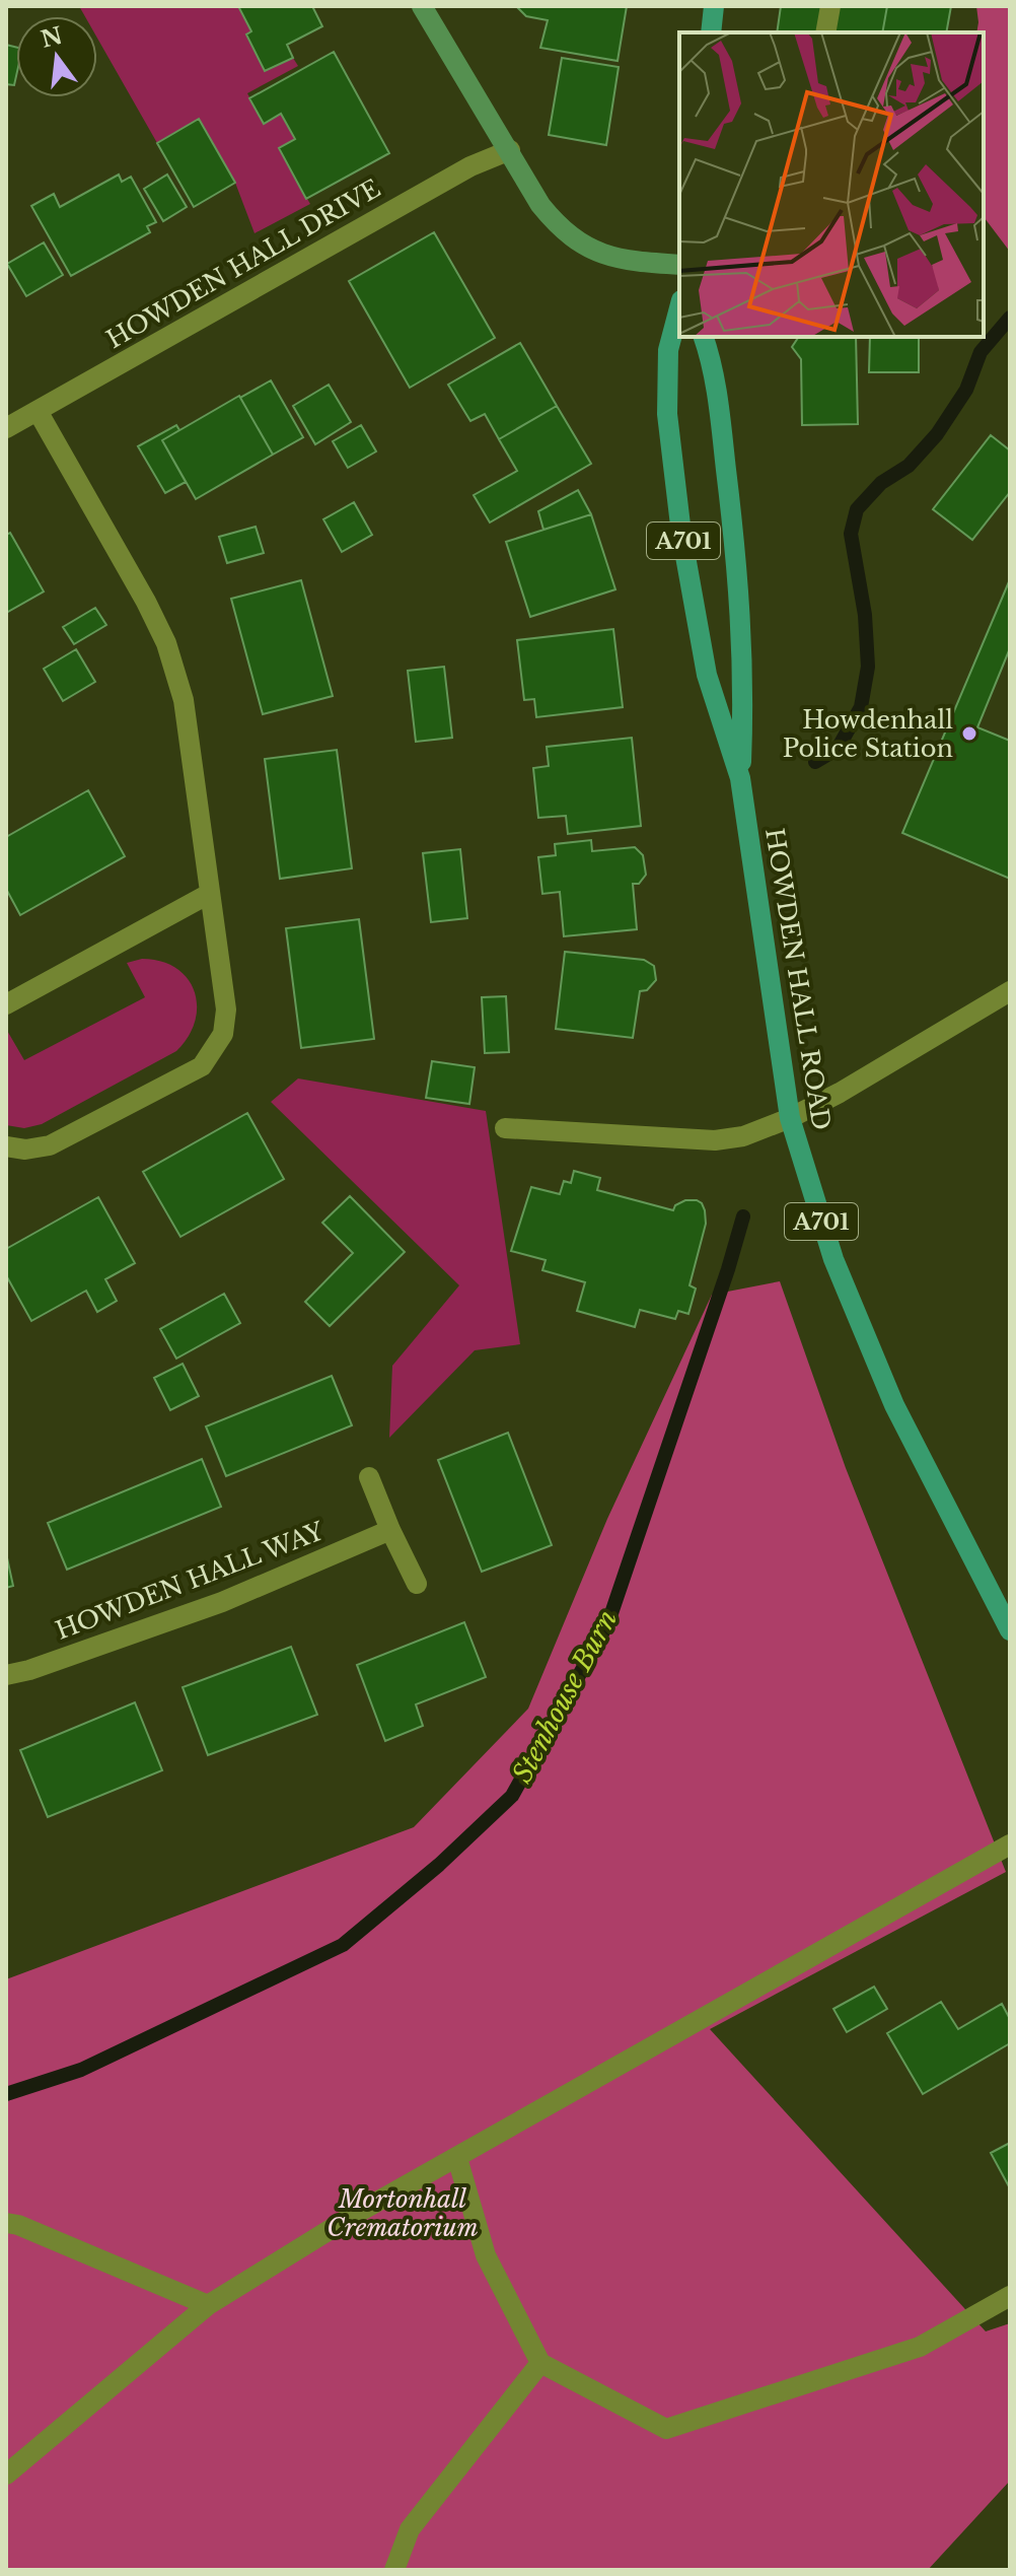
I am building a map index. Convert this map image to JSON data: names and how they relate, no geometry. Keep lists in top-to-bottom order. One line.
{"streets":{"main road":["A701","HOWDEN HALL ROAD"],"street":["HOWDEN HALL DRIVE","HOWDEN HALL WAY"]},"water":["Stenhouse Burn"],"parks":["Mortonhall Crematorium"],"places":["Howdenhall Police Station"],"north":"top"}
